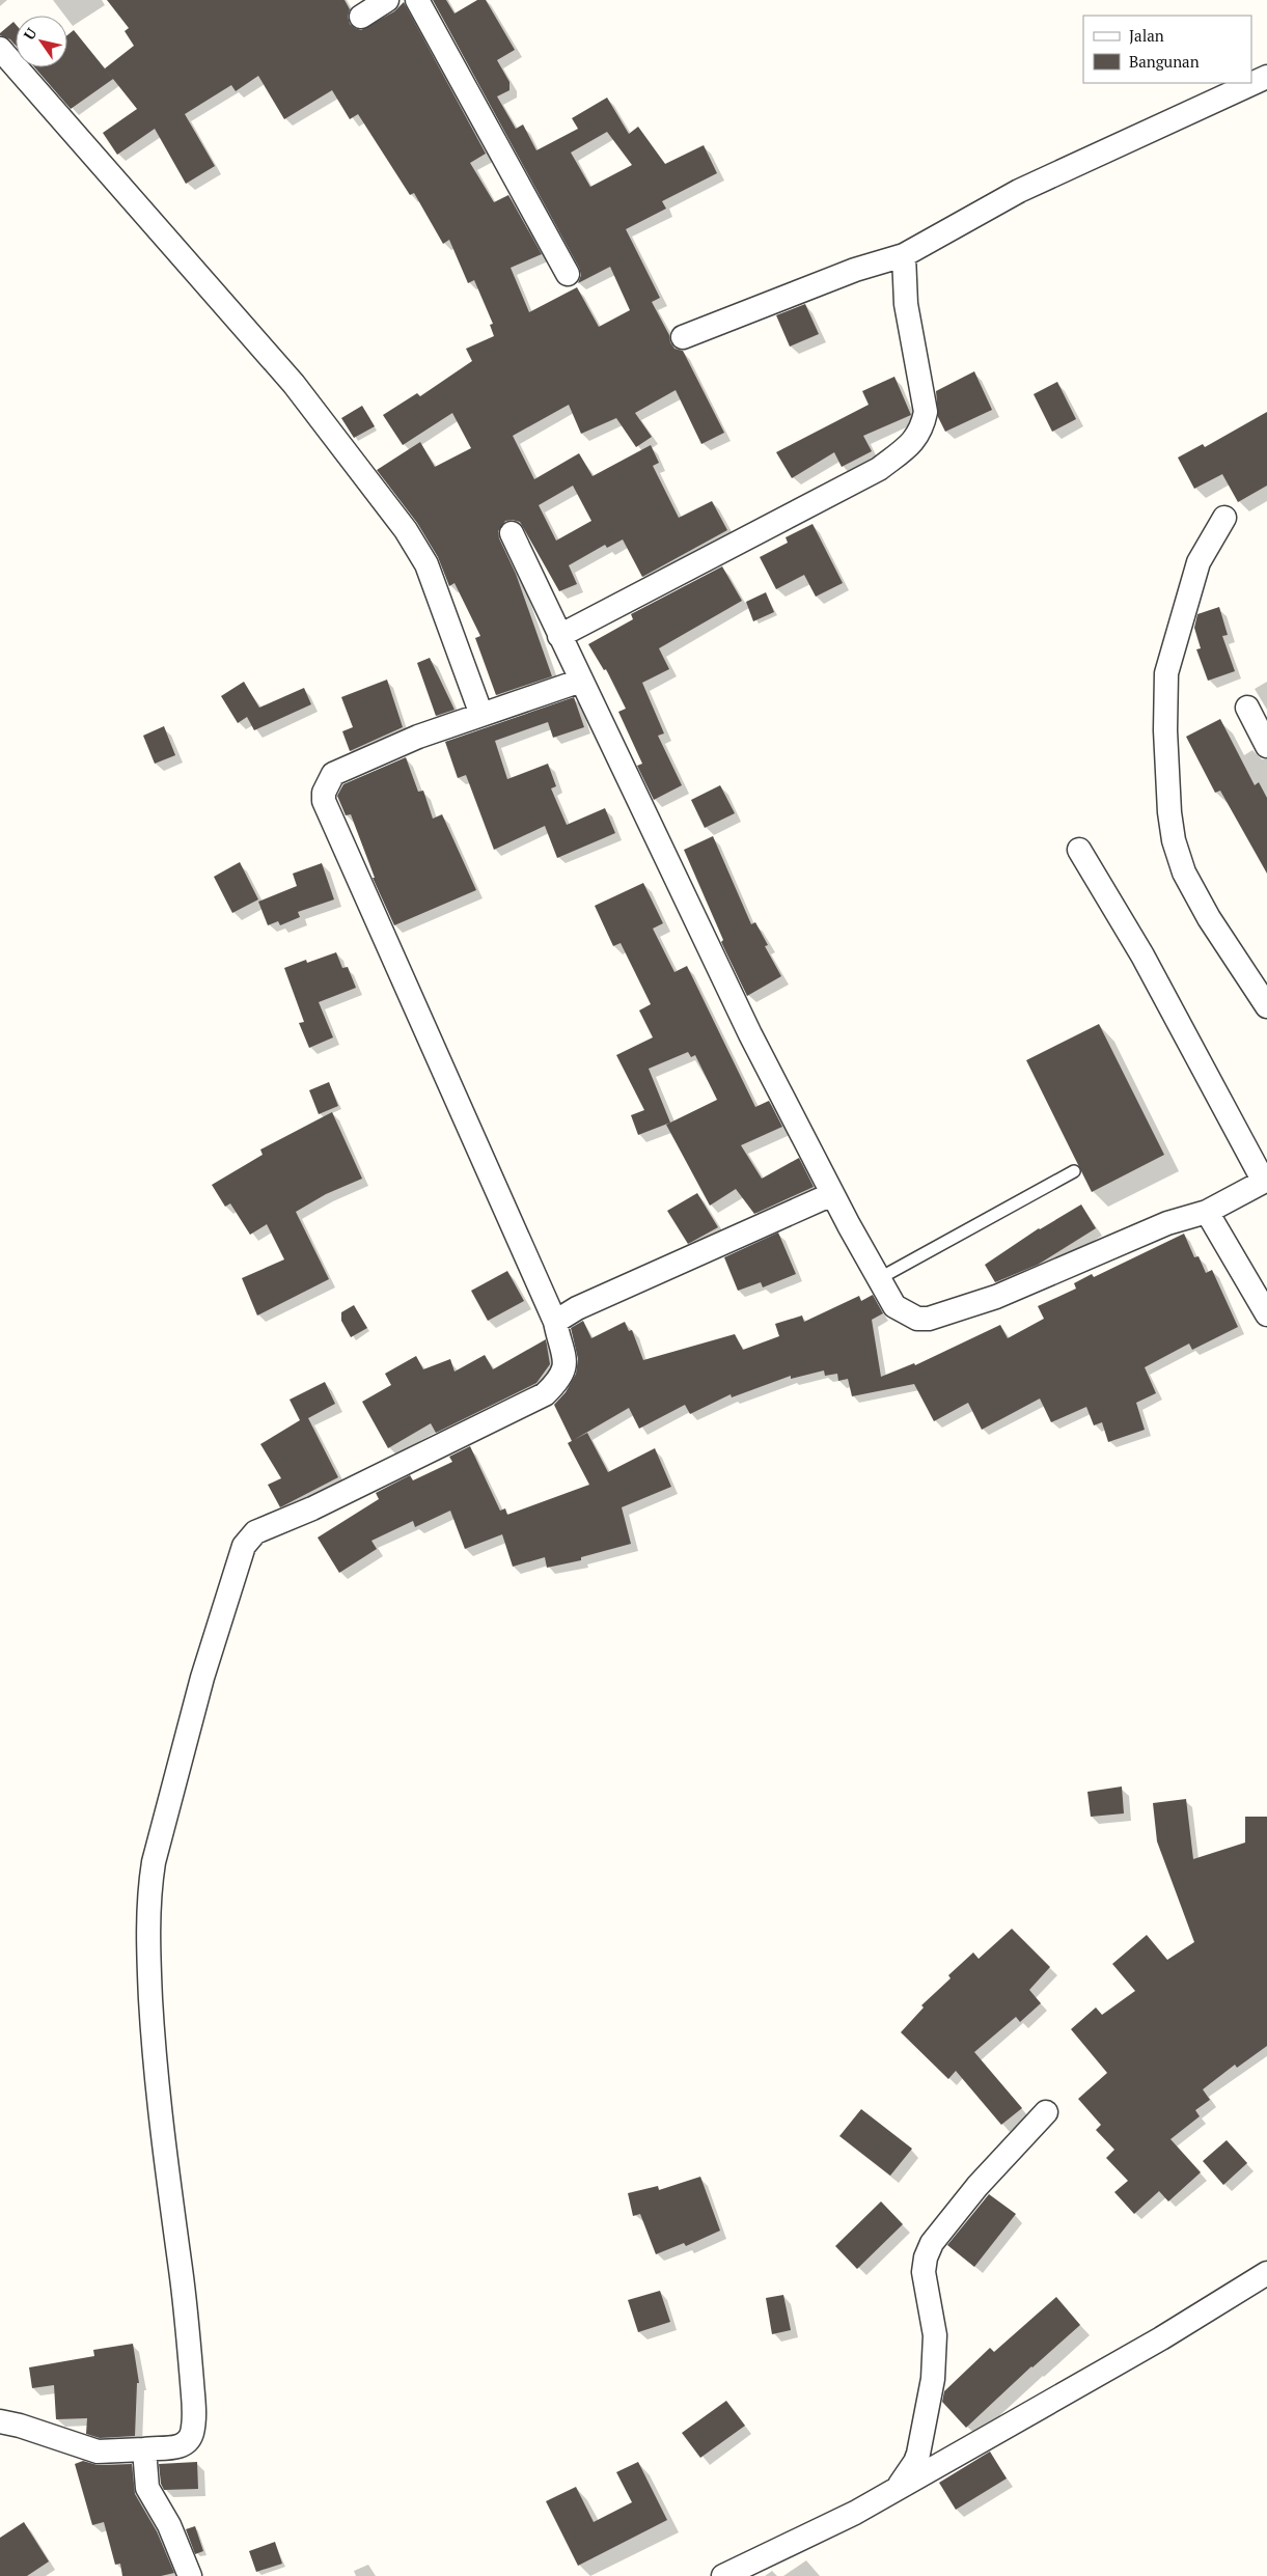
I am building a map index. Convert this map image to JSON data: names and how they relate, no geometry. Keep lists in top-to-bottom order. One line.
{"legend":["Jalan","Bangunan"],"north":"top left"}
